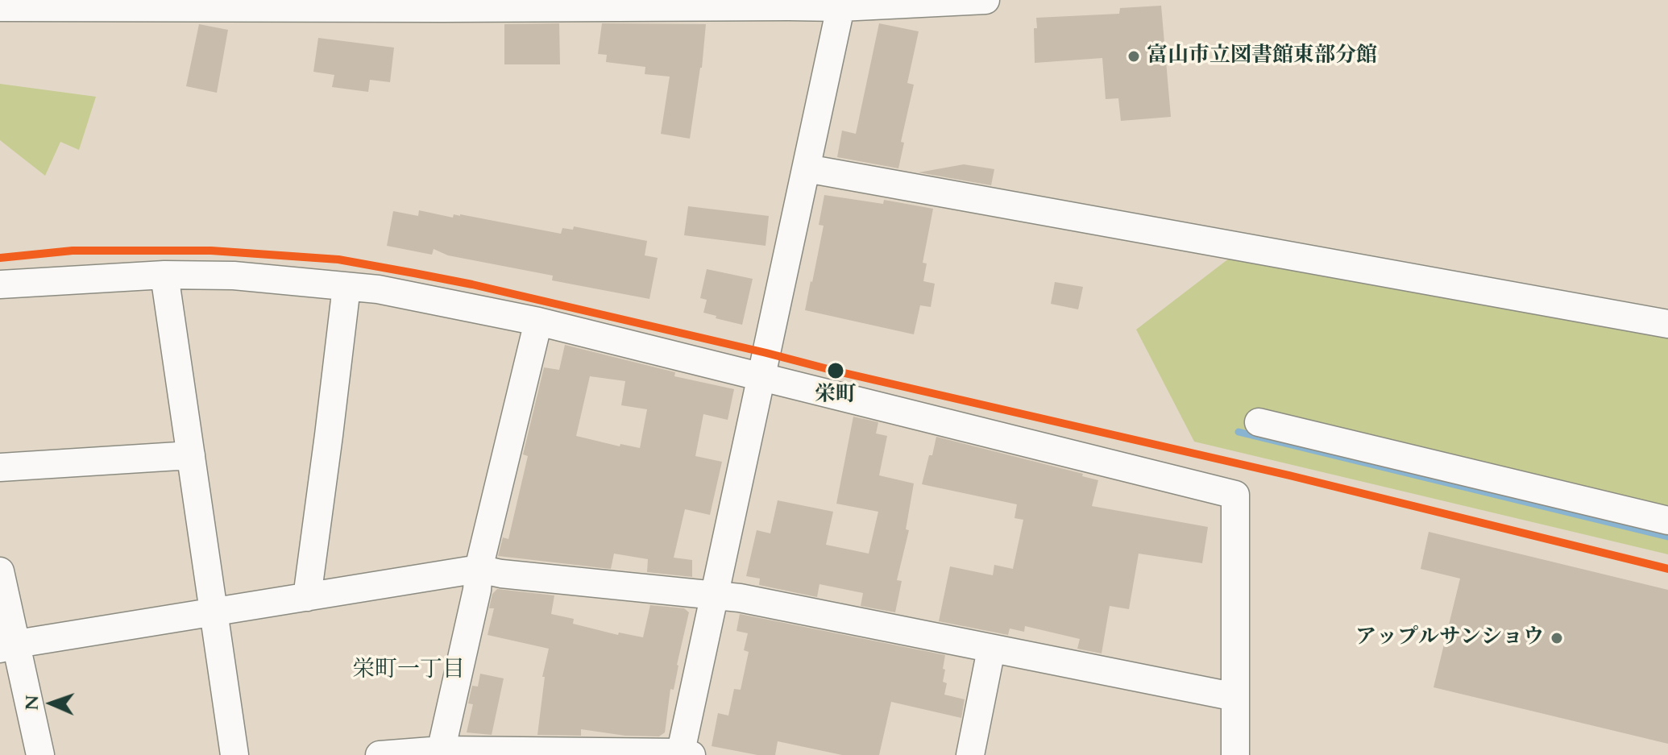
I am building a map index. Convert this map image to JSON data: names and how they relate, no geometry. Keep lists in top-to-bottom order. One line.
{"districts":["栄町一丁目"],"places":["富山市立図書館東部分館","栄町","アップルサンショウ"],"north":"left"}
